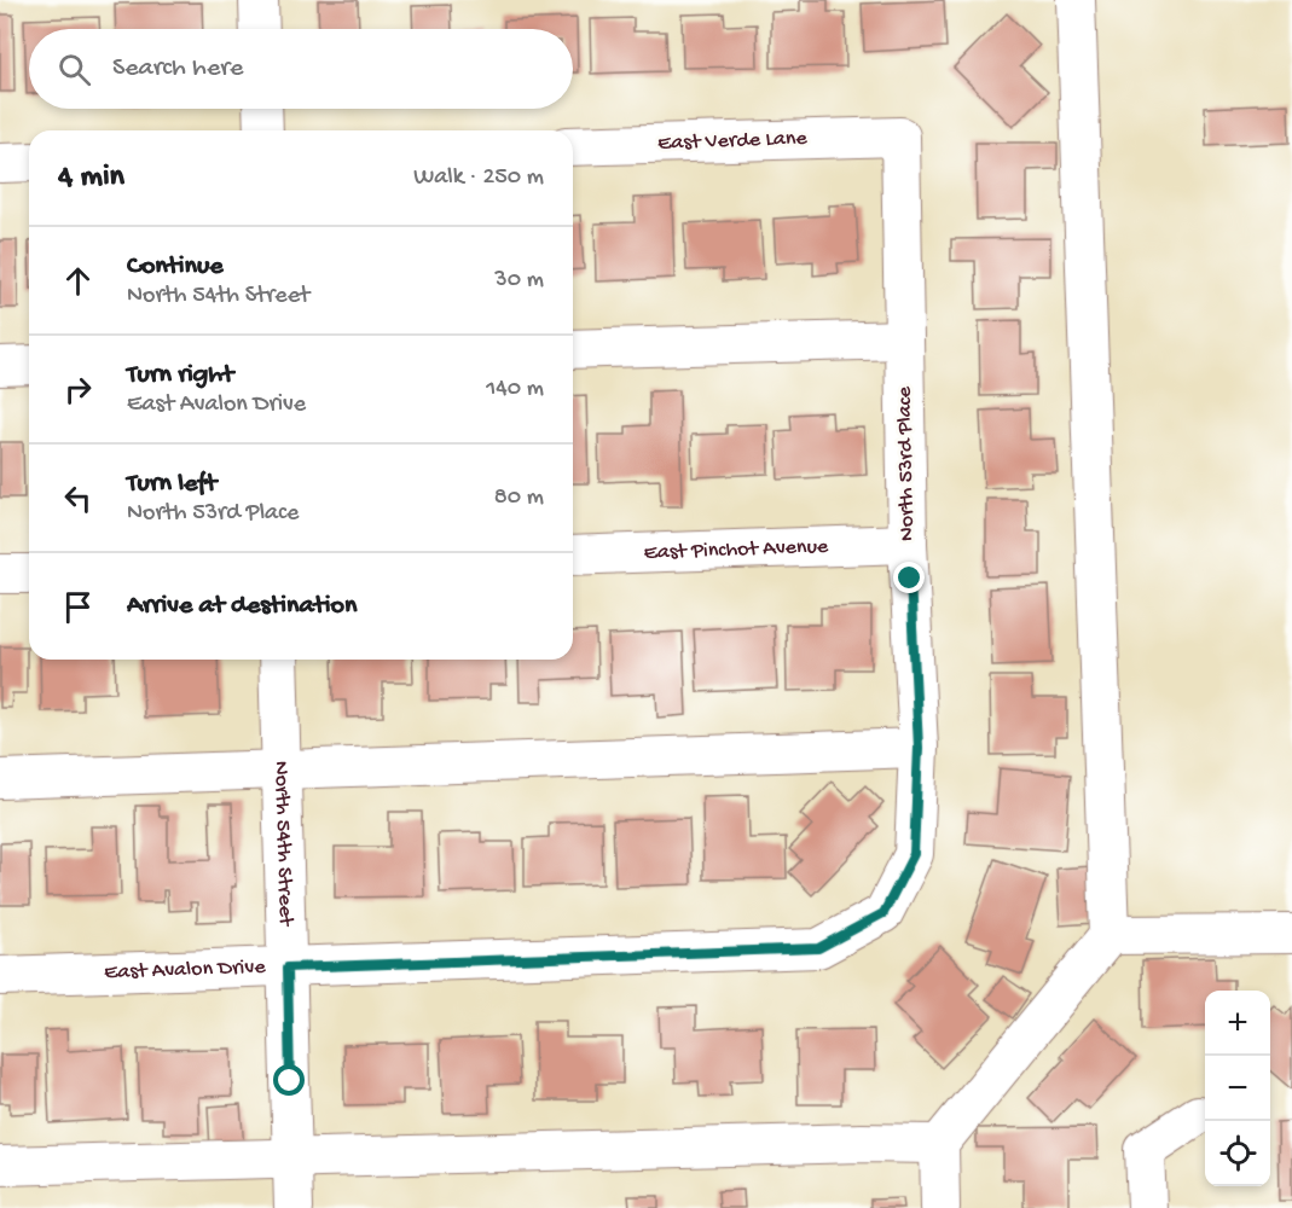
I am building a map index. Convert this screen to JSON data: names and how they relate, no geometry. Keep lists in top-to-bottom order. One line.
{"streets":{"street":["East Verde Lane","North 53rd Place","East Pinchot Avenue","North 54th Street","East Avalon Drive"]},"crossings":[["East Verde Lane","North 53rd Place"],["North 53rd Place","East Pinchot Avenue"],["North 53rd Place","East Avalon Drive"],["North 54th Street","East Avalon Drive"]],"page":{"search":"Search here","heading":["4 min","Walk · 250 m"],"list":[["Continue","North 54th Street","30 m"],["Turn right","East Avalon Drive","140 m"],["Turn left","North 53rd Place","80 m"],"Arrive at destination"],"map_buttons":["+","−"]}}
